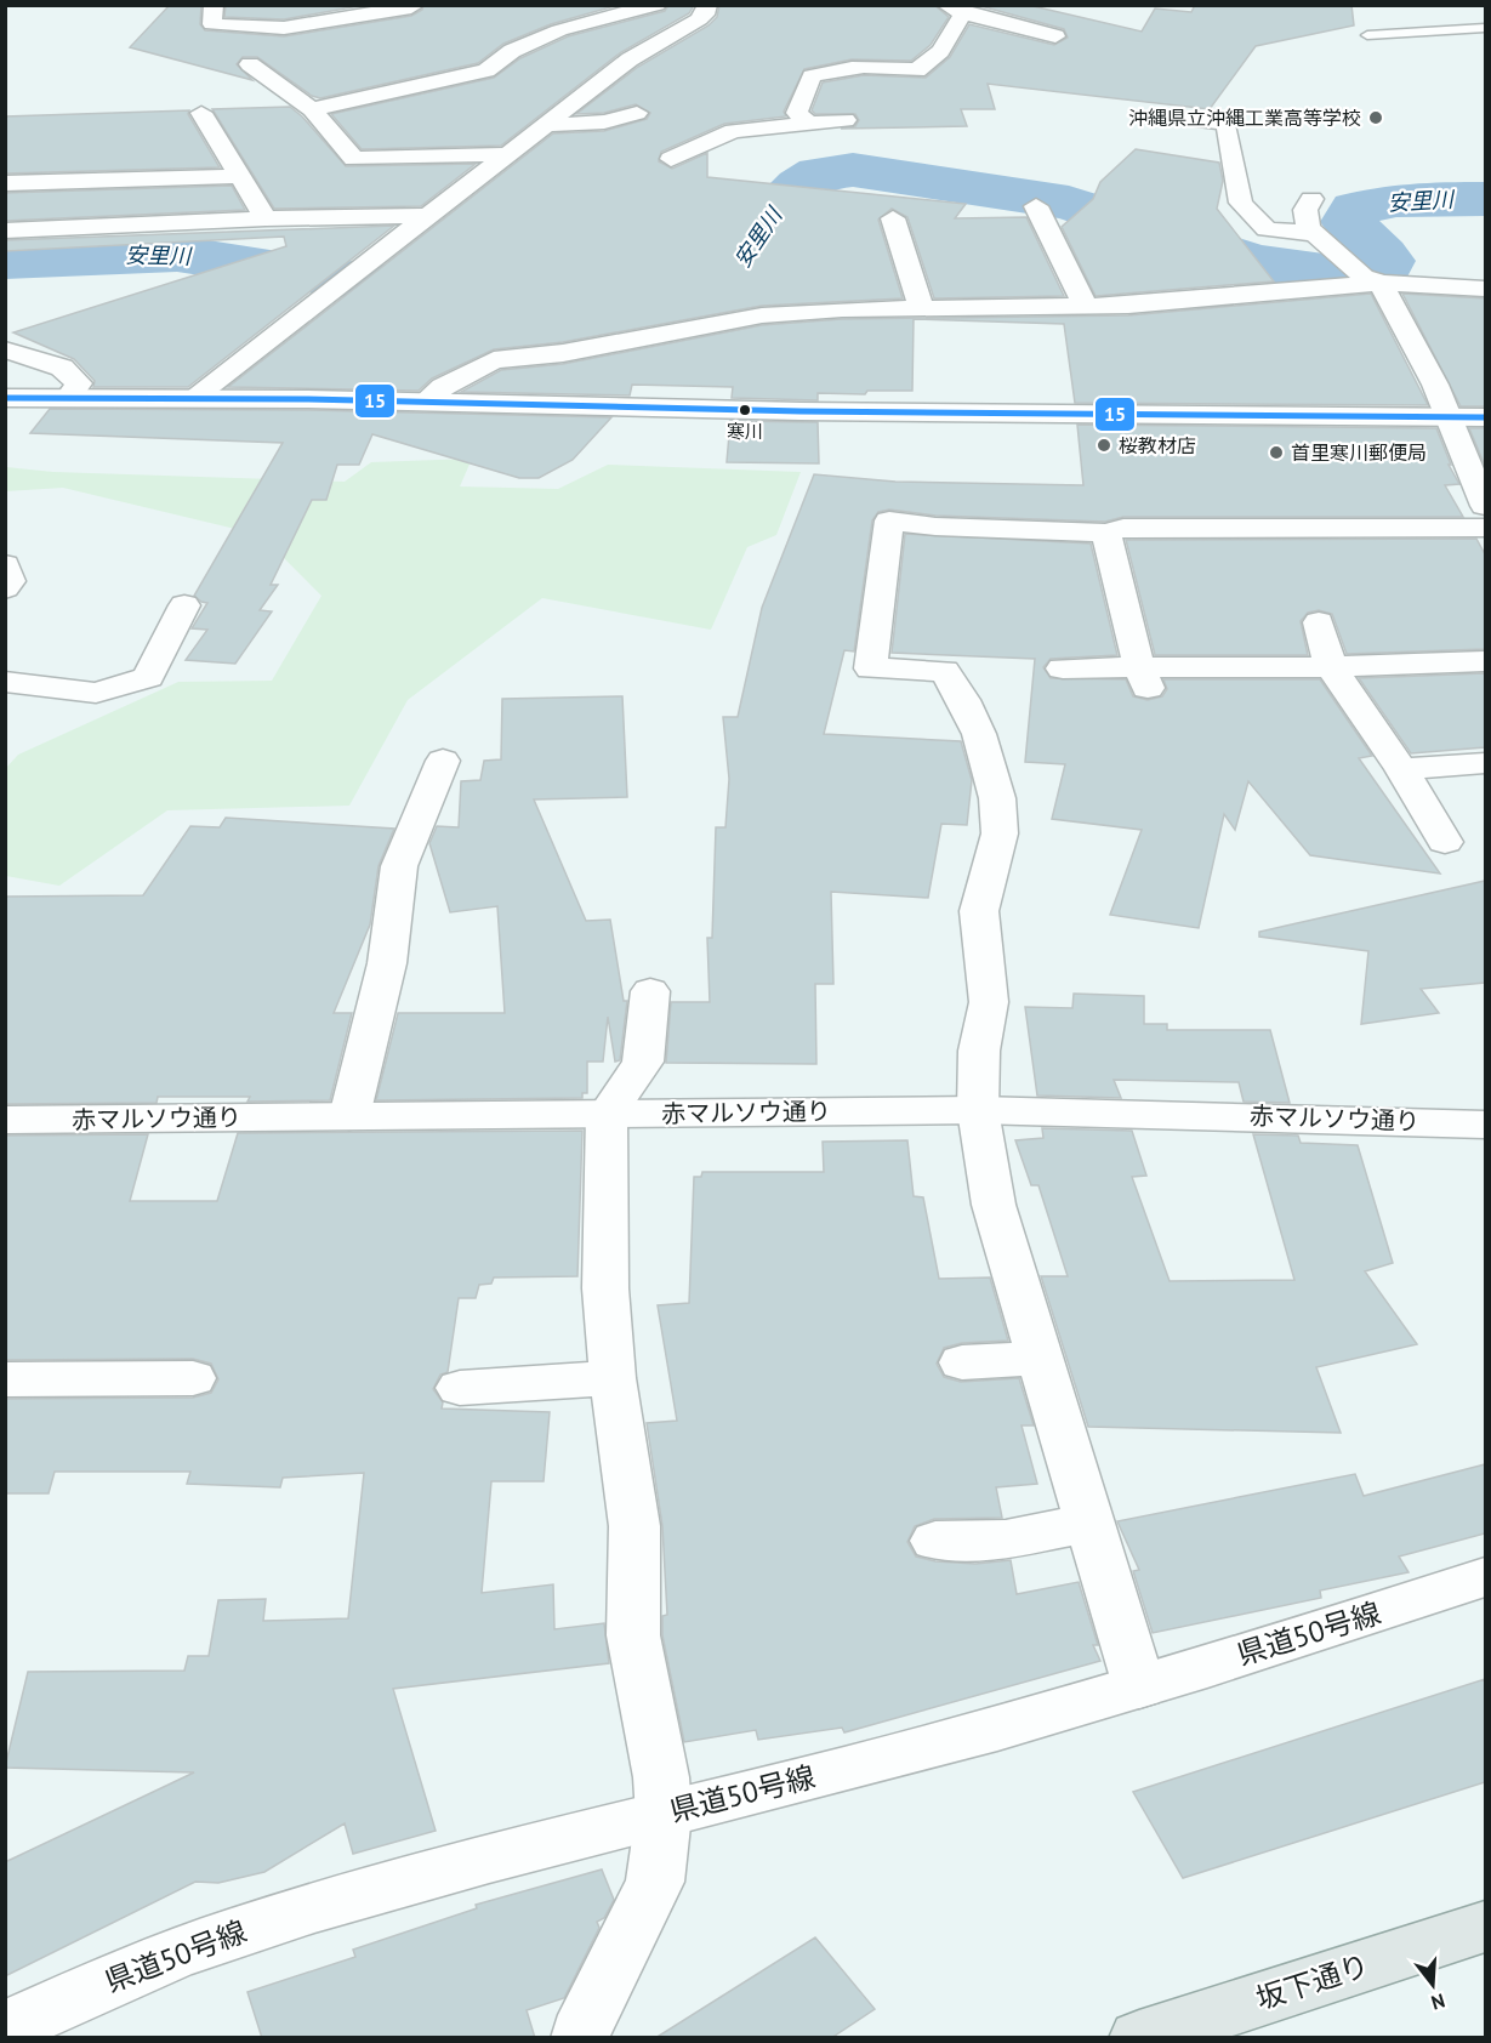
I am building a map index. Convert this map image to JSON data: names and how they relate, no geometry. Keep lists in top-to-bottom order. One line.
{"streets":{"main road":["坂下通り"],"street":["赤マルソウ通り","県道50号線"]},"water":["安里川"],"places":["沖縄県立沖縄工業高等学校","寒川","桜教材店","首里寒川郵便局"],"lines":["transit line 15"],"north":"bottom"}
